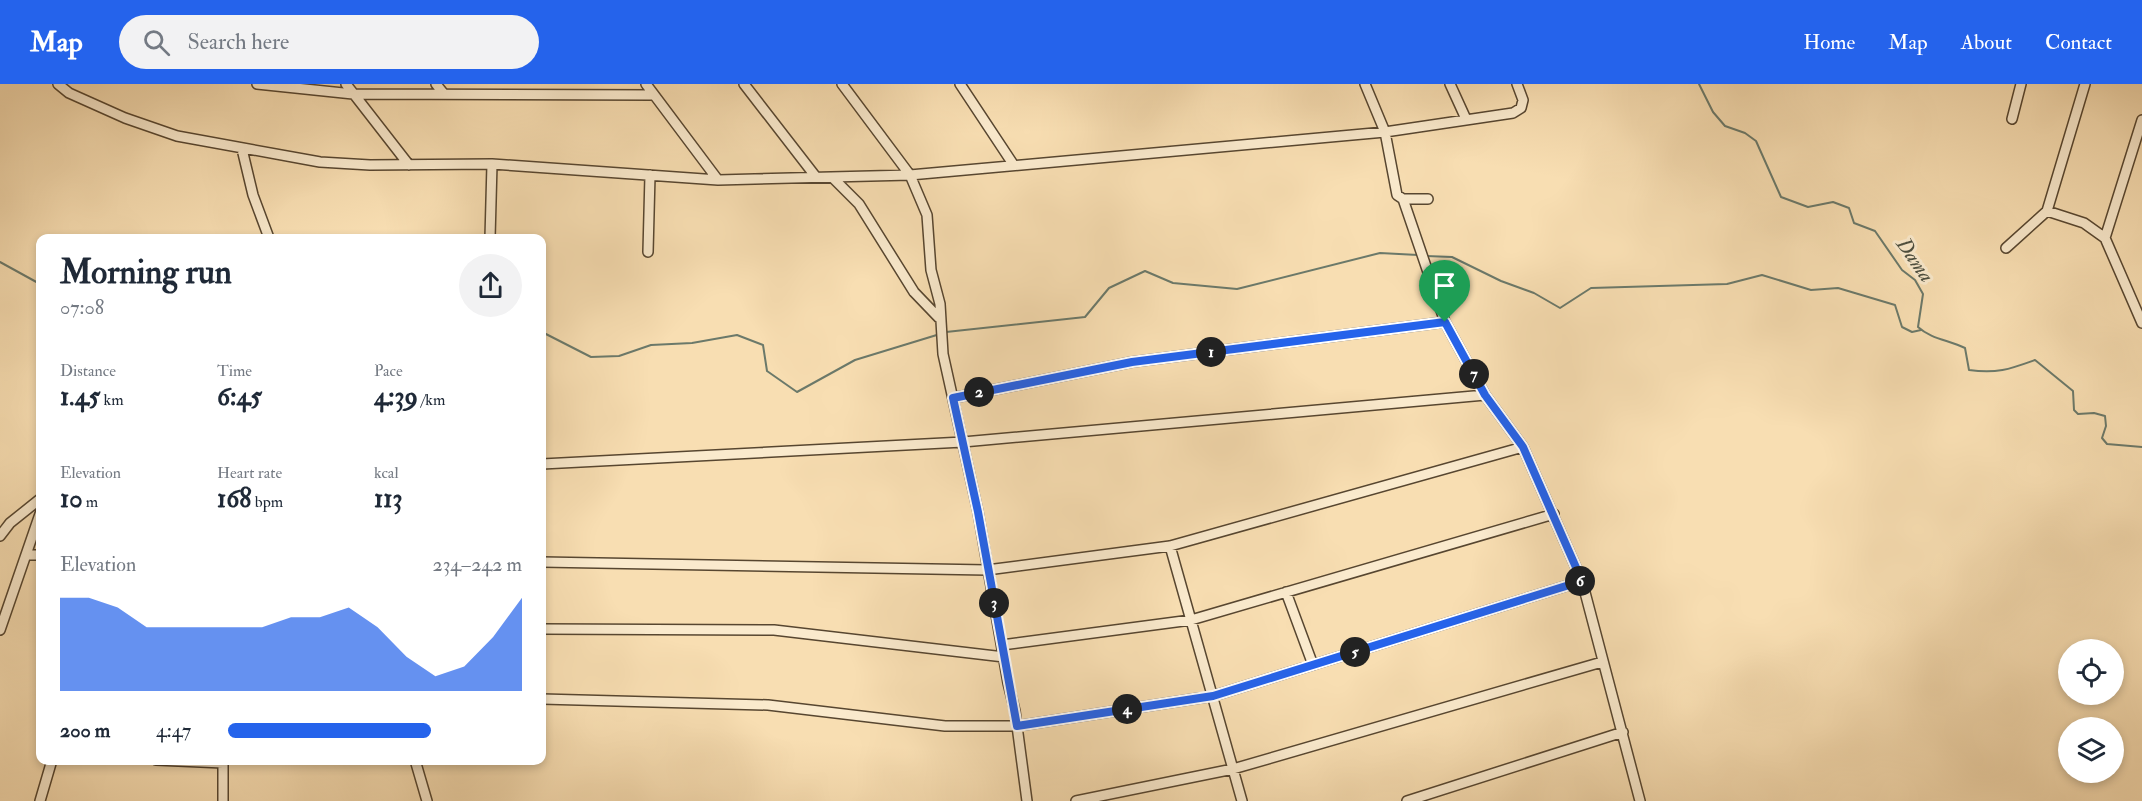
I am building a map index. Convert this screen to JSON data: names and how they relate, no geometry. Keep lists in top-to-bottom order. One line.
{"water":["Dama"],"page":{"header":"Map","search":"Search here","nav":["Home","Map","About","Contact"],"heading":["Morning run","07:08"],"stats":[["Distance","1.45 km"],["Time","6:45"],["Pace","4:39 /km"],["Elevation","10 m"],["Heart rate","168 bpm"],["kcal","113"]],"pins":["1","7","2","6","3","5","4"],"chart":["Elevation","234–242 m"],"list":[{"name":"200 m","note":"4:47"}]}}
